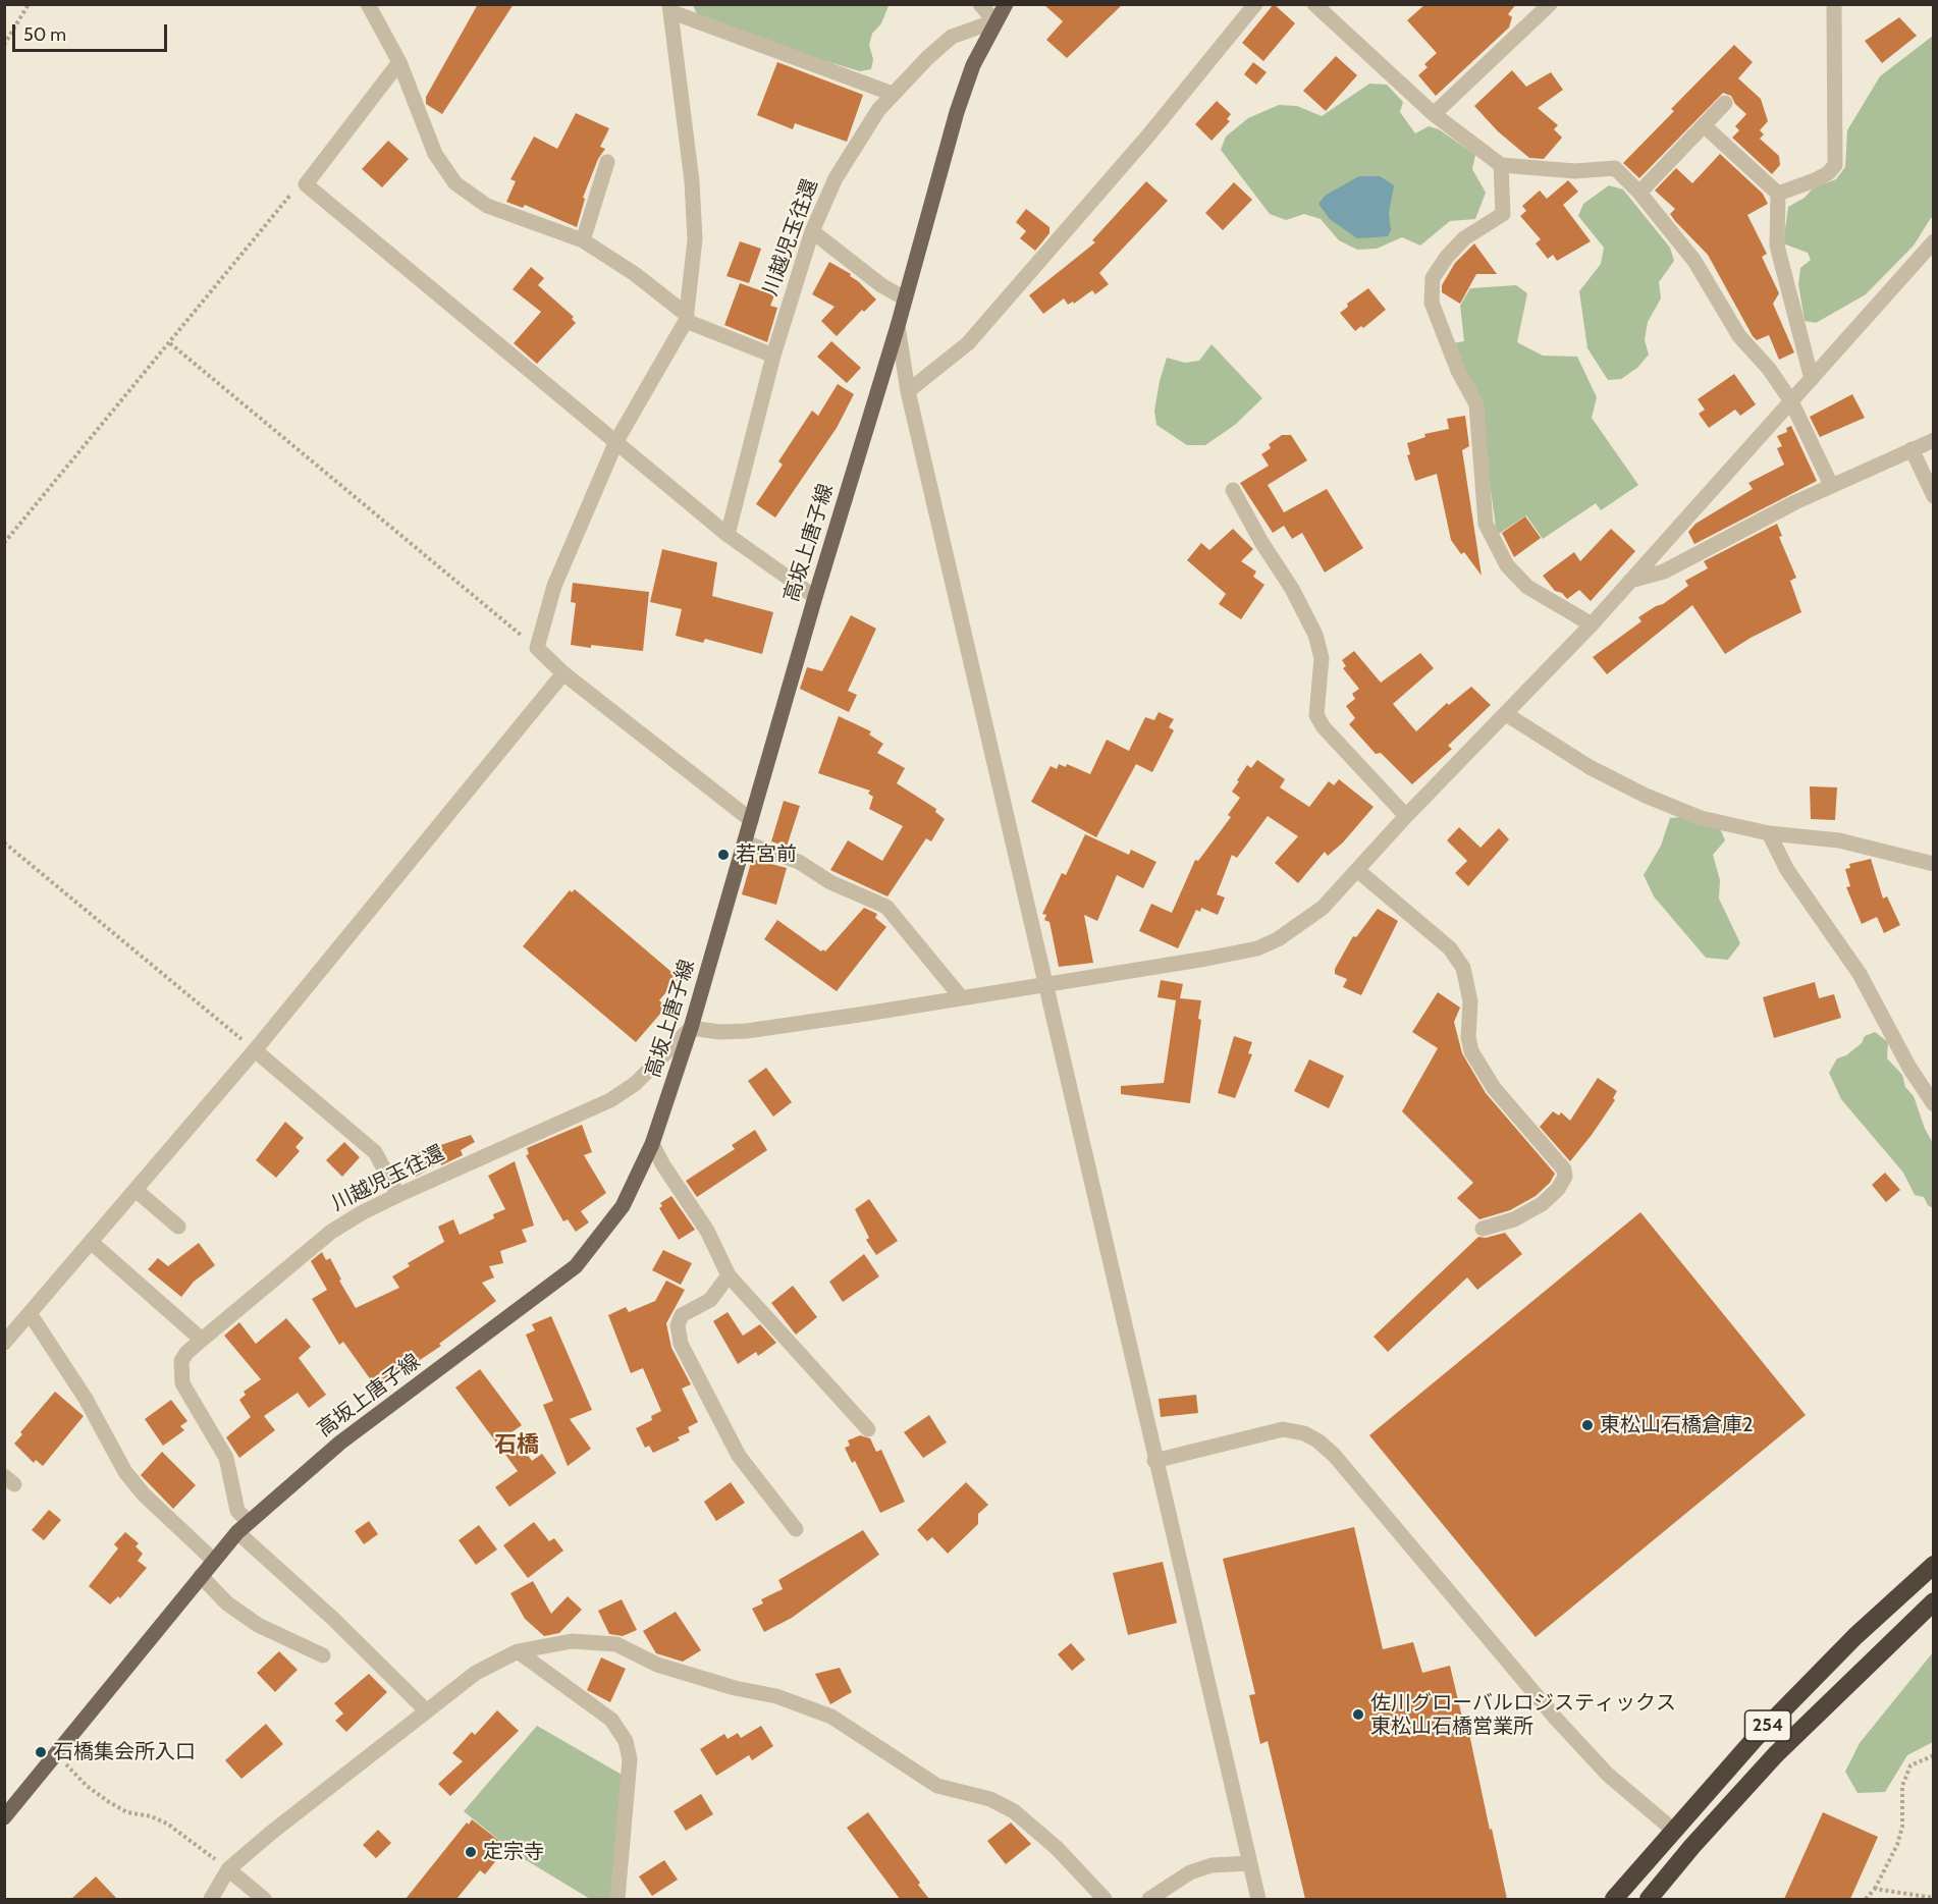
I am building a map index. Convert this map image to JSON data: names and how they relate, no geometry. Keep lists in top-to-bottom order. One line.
{"streets":{"highway":["254"],"main road":["高坂上唐子線"],"street":["川越児玉往還"]},"crossings":[["川越児玉往還","高坂上唐子線"]],"districts":["石橋"],"places":["若宮前","東松山石橋倉庫2","佐川グローバルロジスティックス 東松山石橋営業所","石橋集会所入口","定宗寺"],"scale_bar":"50 m"}
